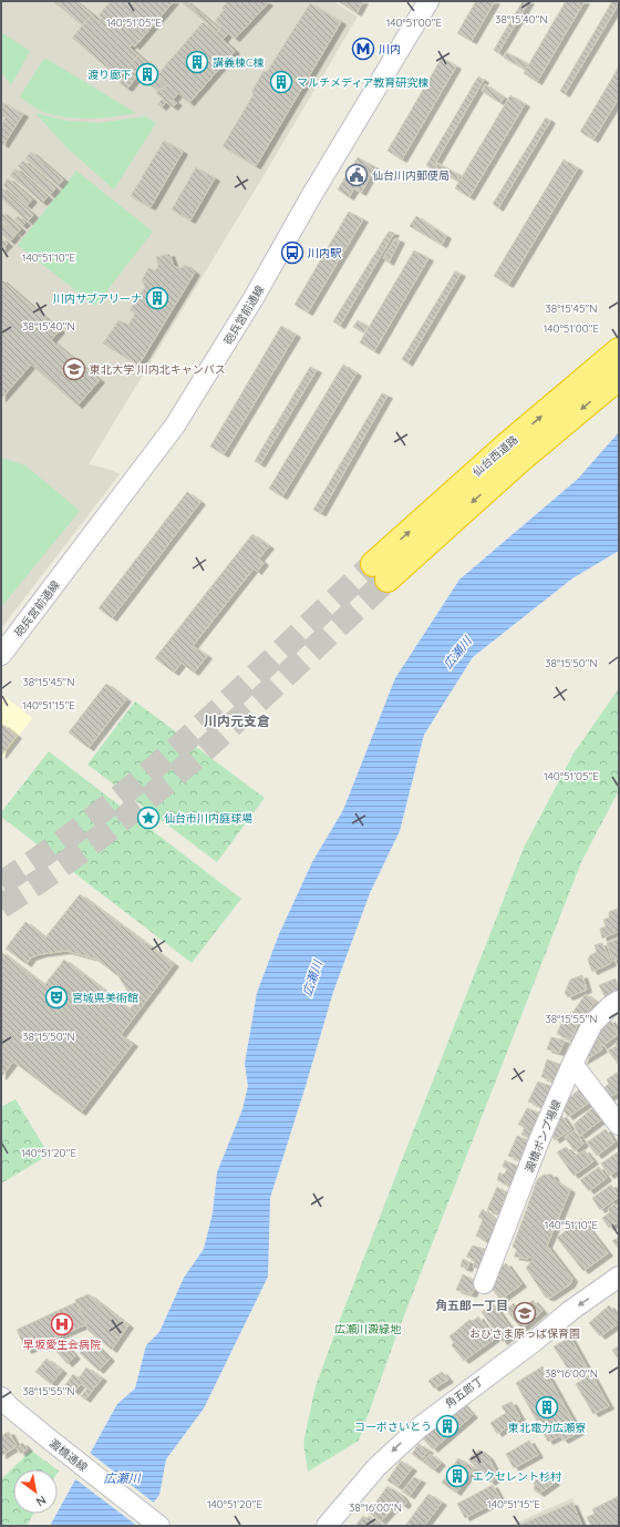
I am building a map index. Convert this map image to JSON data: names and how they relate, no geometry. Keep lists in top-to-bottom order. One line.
{"streets":{"highway":["仙台西道路"],"street":["砲兵営前通線","澱橋ポンプ場線","角五郎丁","澱橋通線"]},"one_way":["角五郎丁"],"districts":["川内元支倉","角五郎一丁目"],"water":["広瀬川"],"parks":["広瀬川澱緑地"],"places":{"metro station":["川内"],"building":["講義棟C棟","渡り廊下","マルチメディア教育研究棟","川内サブアリーナ","東北電力広瀬寮","コーポさいとう","エクセレント杉村"],"public building":["仙台川内郵便局"],"bus stop":["川内駅"],"school or university":["東北大学 川内北キャンパス","おひさま原っぱ保育園"],"place":["仙台市川内庭球場"],"theatre":["宮城県美術館"],"hospital":["早坂愛生会病院"]},"north":"bottom right","coordinates":["38°15'40\"N","140°51'05\"E","140°51'00\"E","140°51'10\"E","38°15'45\"N","38°15'50\"N","140°51'15\"E","38°15'55\"N","140°51'20\"E","38°16'00\"N"]}
